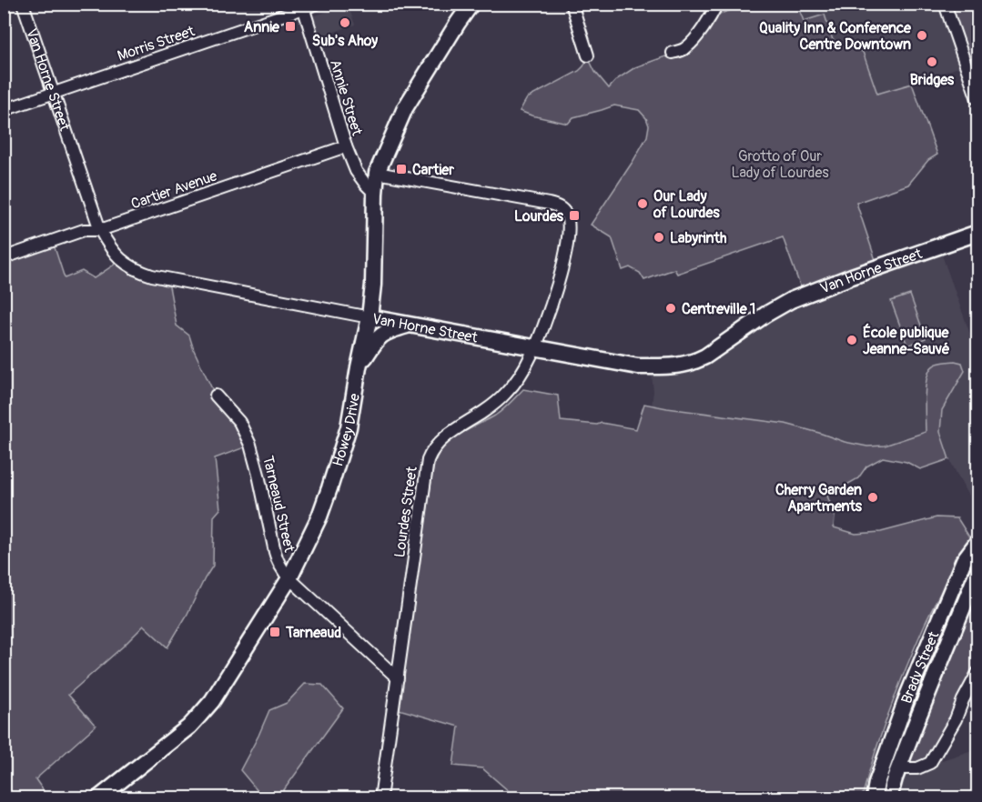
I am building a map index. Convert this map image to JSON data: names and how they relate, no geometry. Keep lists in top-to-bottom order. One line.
{"streets":{"main road":["Van Horne Street","Howey Drive","Brady Street"],"street":["Morris Street","Annie Street","Cartier Avenue","Tarneaud Street","Lourdes Street"]},"crossings":[["Morris Street","Van Horne Street"],["Morris Street","Annie Street"],["Van Horne Street","Cartier Avenue"],["Van Horne Street","Howey Drive"],["Van Horne Street","Lourdes Street"],["Annie Street","Cartier Avenue"],["Annie Street","Howey Drive"],["Howey Drive","Tarneaud Street"],["Howey Drive","Lourdes Street"],["Tarneaud Street","Lourdes Street"]],"parks":["Grotto of Our Lady of Lourdes"],"places":{"other":["Sub's Ahoy","Quality Inn & Conference Centre Downtown","Bridges","Our Lady of Lourdes","Labyrinth","Centreville 1","École publique Jeanne-Sauvé","Cherry Garden Apartments"],"transit":["Annie","Cartier","Lourdes","Tarneaud"]}}
